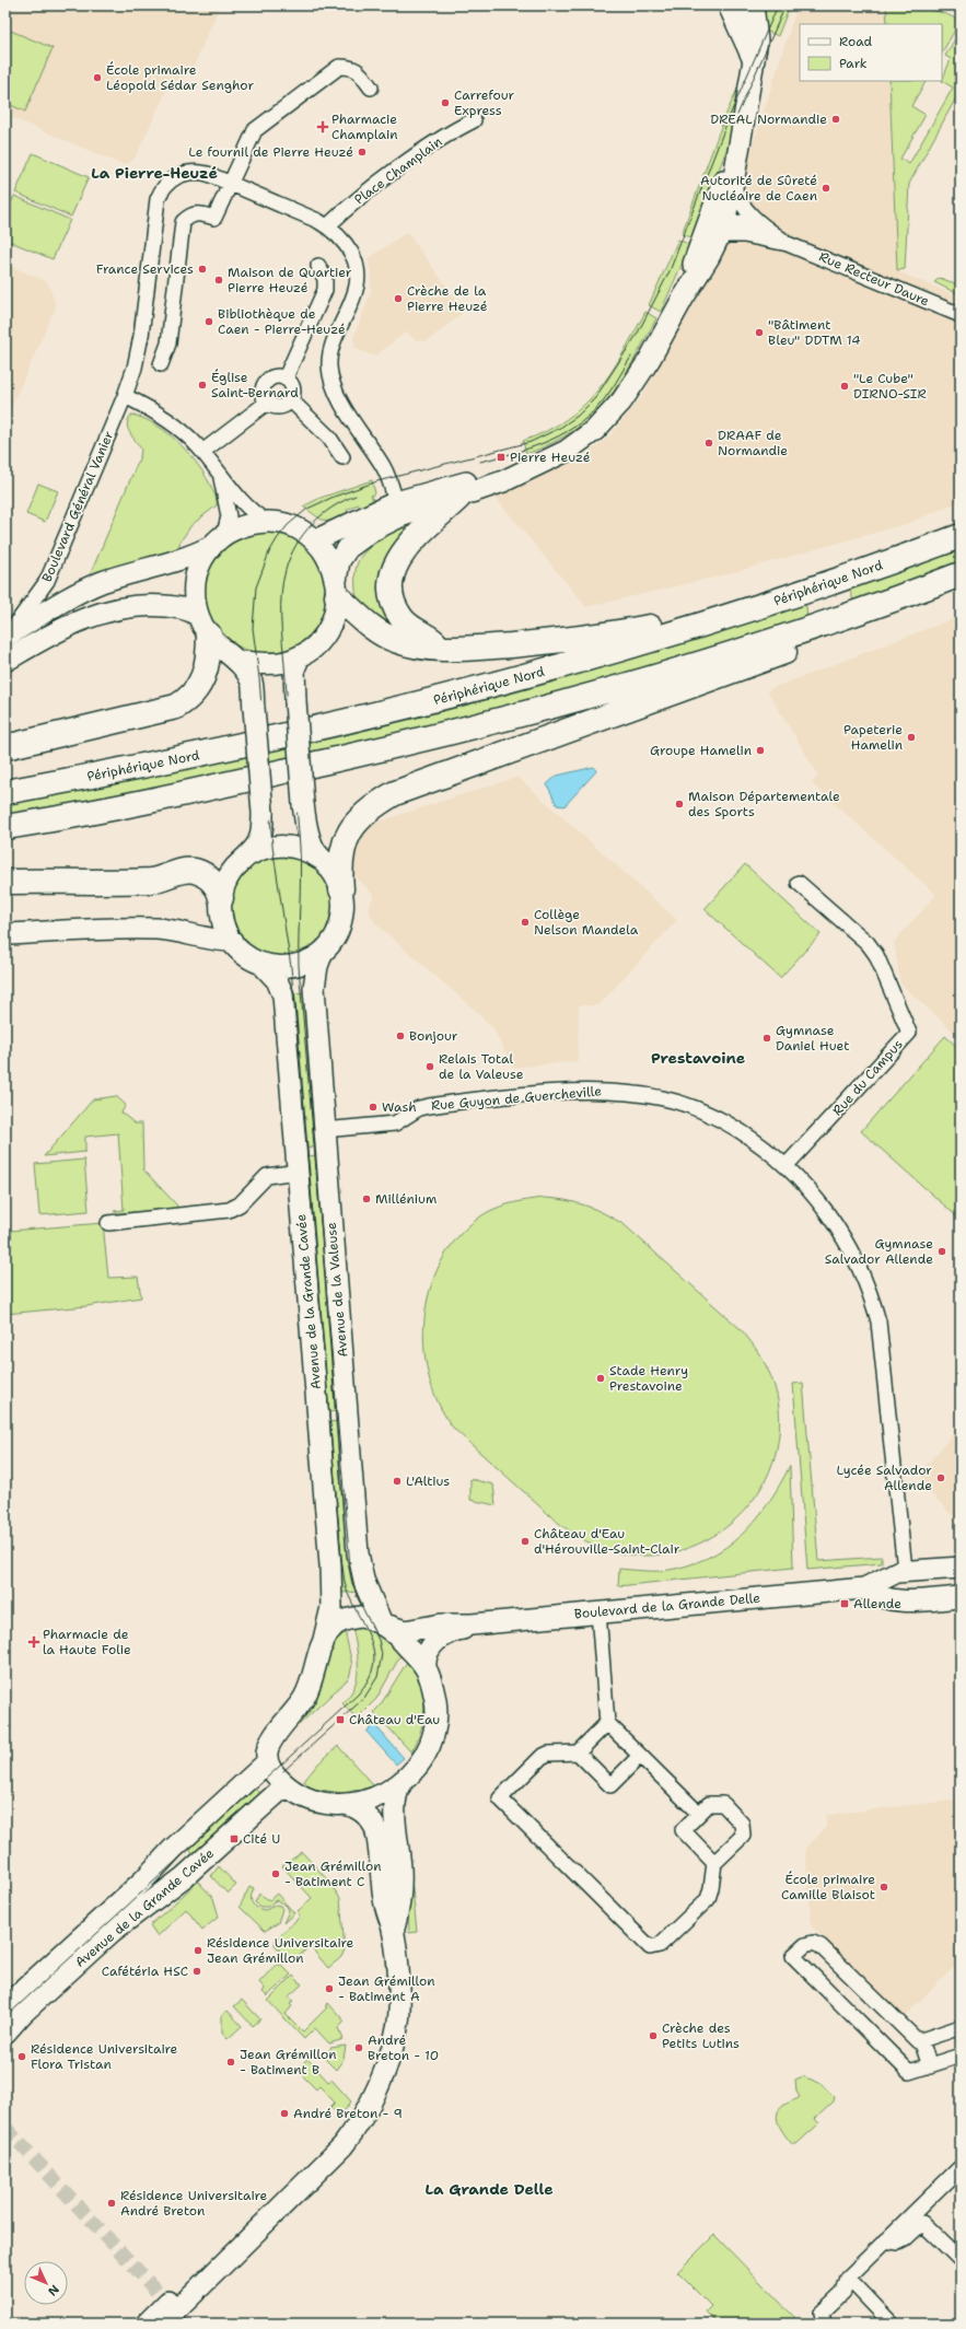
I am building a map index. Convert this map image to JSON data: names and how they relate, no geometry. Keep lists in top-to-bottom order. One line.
{"streets":{"highway":["Périphérique Nord"],"main road":["Avenue de la Valeuse","Avenue de la Grande Cavée","Boulevard de la Grande Delle"],"street":["Place Champlain","Rue Recteur Daure","Boulevard Général Vanier","Rue du Campus","Rue Guyon de Guercheville"]},"crossings":[["Rue du Campus","Rue Guyon de Guercheville"],["Rue Guyon de Guercheville","Avenue de la Valeuse"],["Rue Guyon de Guercheville","Boulevard de la Grande Delle"],["Avenue de la Valeuse","Avenue de la Grande Cavée"],["Avenue de la Valeuse","Boulevard de la Grande Delle"],["Avenue de la Grande Cavée","Boulevard de la Grande Delle"]],"districts":["La Pierre-Heuzé","Prestavoine","La Grande Delle"],"places":{"other":["École primaire Léopold Sédar Senghor","Carrefour Express","DREAL Normandie","Le fournil de Pierre Heuzé","Autorité de Sûreté Nucléaire de Caen","France Services","Maison de Quartier Pierre Heuzé","Crèche de la Pierre Heuzé","Bibliothèque de Caen - Pierre-Heuzé","\"Bâtiment Bleu\" DDTM 14","Église Saint-Bernard","\"Le Cube\" DIRNO-SIR","DRAAF de Normandie","Papeterie Hamelin","Groupe Hamelin","Maison Départementale des Sports","Collège Nelson Mandela","Bonjour","Gymnase Daniel Huet","Relais Total de la Valeuse","Wash","Millénium","Gymnase Salvador Allende","Stade Henry Prestavoine","Lycée Salvador Allende","L'Altius","Château d'Eau d'Hérouville-Saint-Clair","Jean Grémillon - Batiment C","École primaire Camille Blaisot","Résidence Universitaire Jean Grémillon","Cafétéria HSC","Jean Grémillon - Batiment A","Crèche des Petits Lutins","André Breton - 10","Résidence Universitaire Flora Tristan","Jean Grémillon - Batiment B","André Breton - 9","Résidence Universitaire André Breton"],"health":["Pharmacie Champlain","Pharmacie de la Haute Folie"],"transit":["Pierre Heuzé","Allende","Château d'Eau","Cité U"]},"legend":["Road","Park"],"north":"bottom right"}
